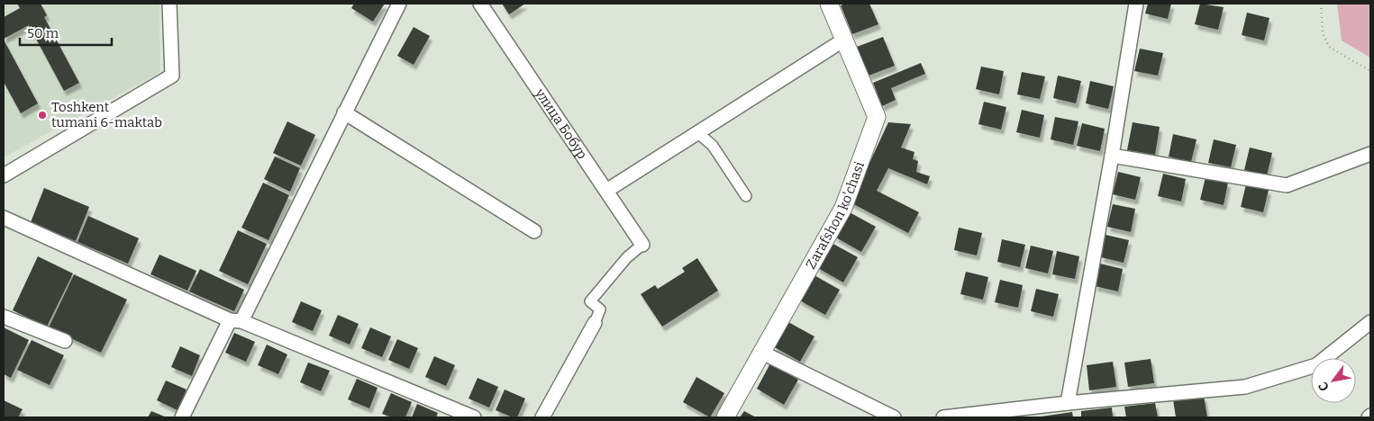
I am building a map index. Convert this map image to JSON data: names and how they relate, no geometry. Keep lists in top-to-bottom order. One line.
{"streets":{"street":["улица Бобур","Zarafshon ko'chasi"]},"places":["Toshkent tumani 6-maktab"],"scale_bar":"50 m","north":"bottom left"}
